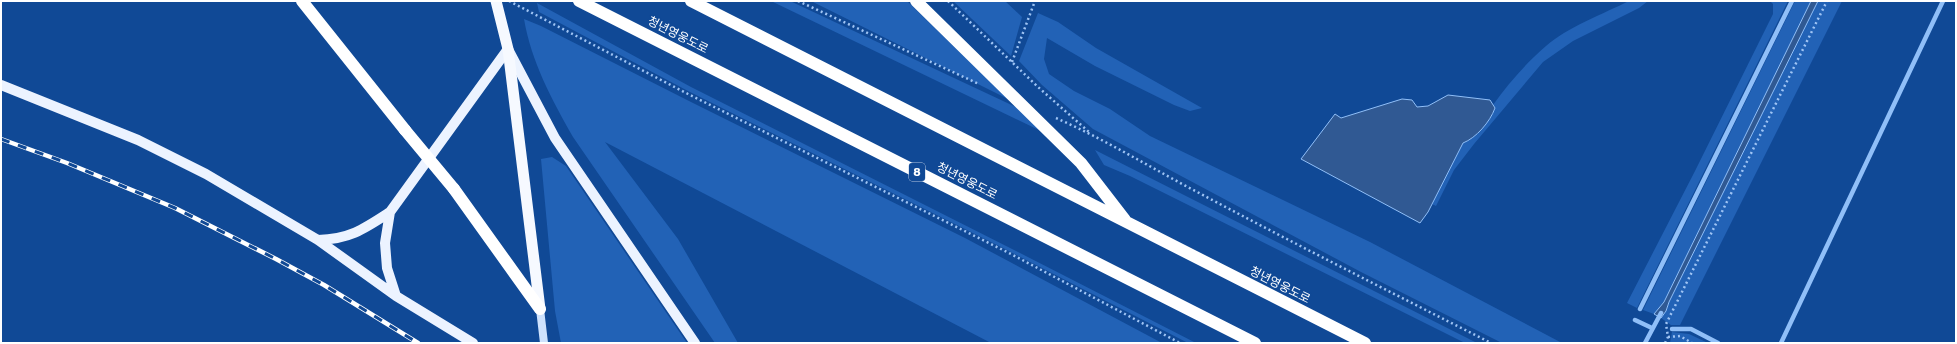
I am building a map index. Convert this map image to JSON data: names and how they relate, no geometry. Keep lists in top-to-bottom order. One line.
{"streets":{"highway":["청년영웅도로","8"]}}
